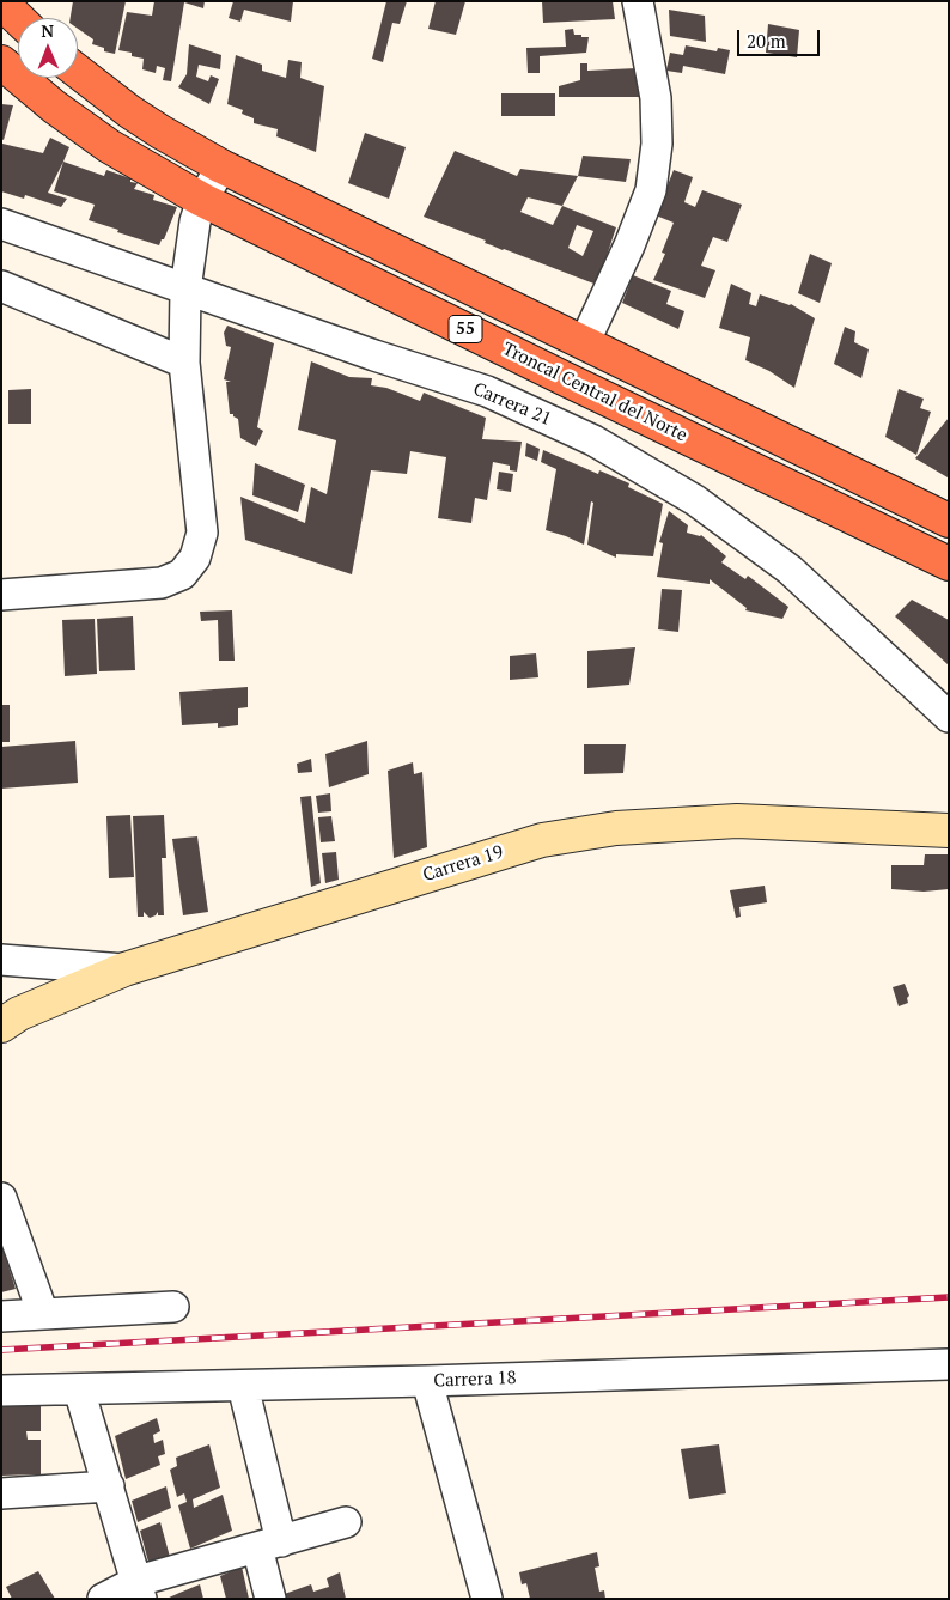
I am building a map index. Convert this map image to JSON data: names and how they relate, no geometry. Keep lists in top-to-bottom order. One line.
{"streets":{"highway":["55","Troncal Central del Norte"],"street":["Carrera 21","Carrera 19","Carrera 18"]},"scale_bar":"20 m","north":"top"}
